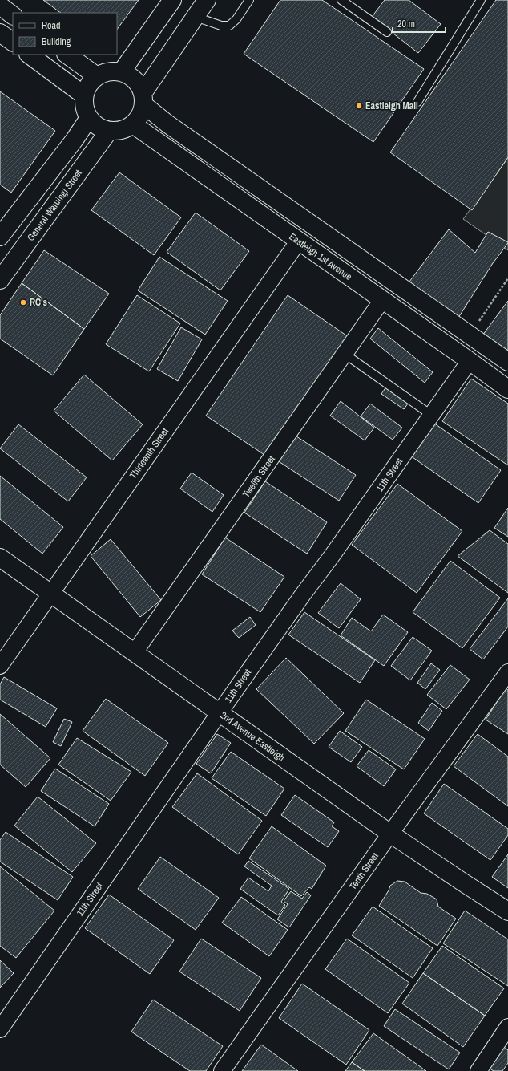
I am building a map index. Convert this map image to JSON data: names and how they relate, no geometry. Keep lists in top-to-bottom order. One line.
{"streets":{"main road":["General Waruingi Street","Eastleigh 1st Avenue","2nd Avenue Eastleigh"],"street":["Thirteenth Street","11th Street","Twelfth Street","Tenth Street"]},"crossings":[["General Waruingi Street","Eastleigh 1st Avenue"],["Eastleigh 1st Avenue","Thirteenth Street"],["Eastleigh 1st Avenue","11th Street"],["Eastleigh 1st Avenue","Twelfth Street"],["Thirteenth Street","2nd Avenue Eastleigh"],["11th Street","2nd Avenue Eastleigh"],["Twelfth Street","2nd Avenue Eastleigh"],["2nd Avenue Eastleigh","Tenth Street"]],"places":["Eastleigh Mall","RC's"],"legend":["Road","Building"],"scale_bar":"20 m"}
